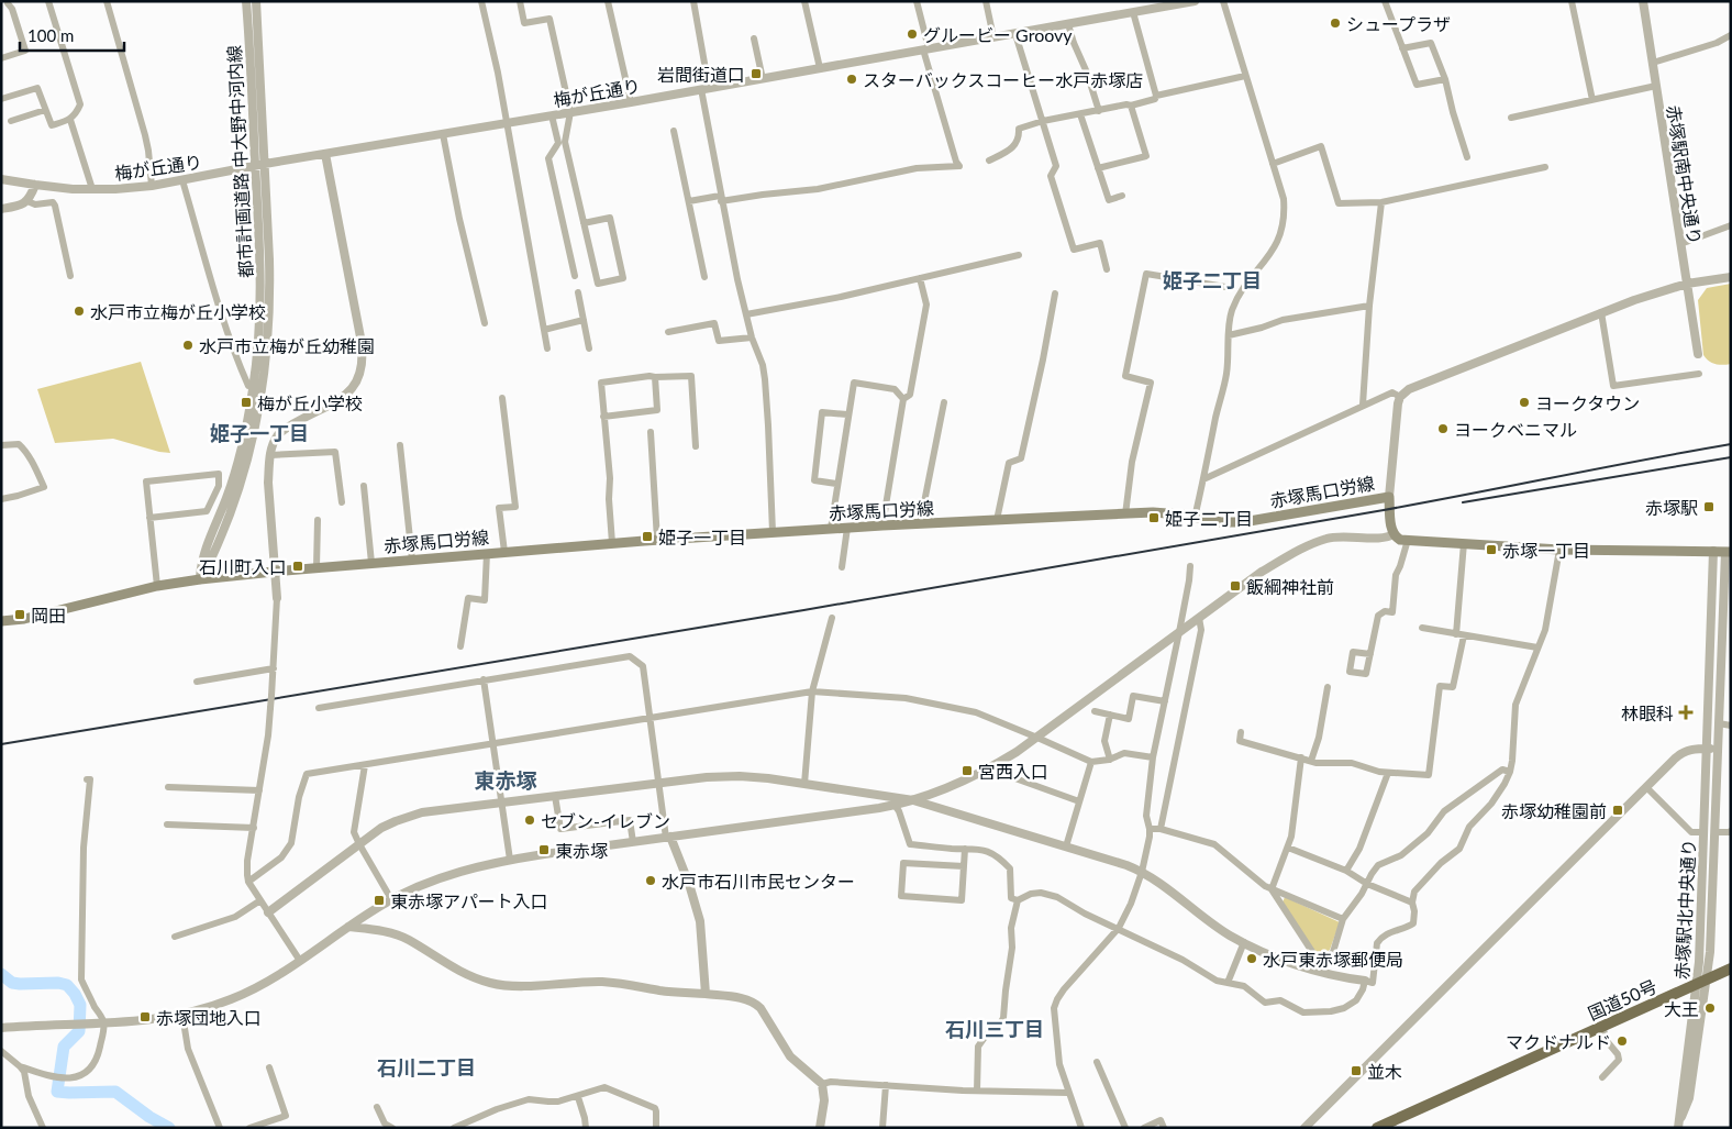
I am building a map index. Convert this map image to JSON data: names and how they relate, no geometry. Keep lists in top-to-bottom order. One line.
{"streets":{"highway":["国道50号"],"main road":["赤塚馬口労線"],"street":["梅が丘通り","都市計画道路 中大野中河内線","赤塚駅南中央通り","赤塚駅北中央通り"]},"crossings":[["梅が丘通り","都市計画道路 中大野中河内線"],["都市計画道路 中大野中河内線","赤塚馬口労線"],["赤塚駅北中央通り","国道50号"]],"districts":["姫子二丁目","姫子一丁目","東赤塚","石川三丁目","石川二丁目"],"places":{"other":["シュープラザ","グルービー Groovy","スターバックスコーヒー水戸赤塚店","水戸市立梅が丘小学校","水戸市立梅が丘幼稚園","ヨークタウン","ヨークベニマル","セブン-イレブン","水戸市石川市民センター","水戸東赤塚郵便局","大王","マクドナルド"],"transit":["岩間街道口","梅が丘小学校","赤塚駅","姫子二丁目","姫子一丁目","赤塚一丁目","石川町入口","飯綱神社前","岡田","宮西入口","赤塚幼稚園前","東赤塚","東赤塚アパート入口","赤塚団地入口","並木"],"health":["林眼科"]},"scale_bar":"100 m"}
